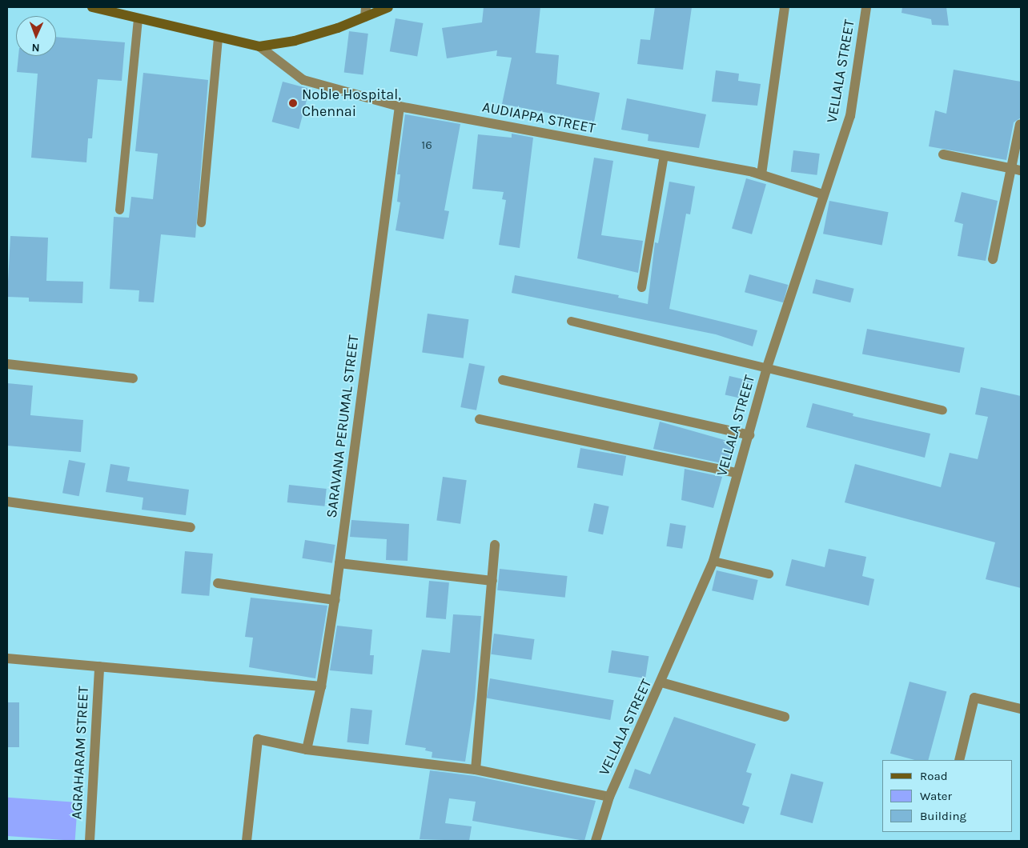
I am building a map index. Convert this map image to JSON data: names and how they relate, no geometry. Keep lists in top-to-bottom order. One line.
{"streets":{"street":["VELLALA STREET","AUDIAPPA STREET","SARAVANA PERUMAL STREET","AGRAHARAM STREET"]},"crossings":[["VELLALA STREET","AUDIAPPA STREET"],["AUDIAPPA STREET","SARAVANA PERUMAL STREET"]],"places":["Noble Hospital, Chennai"],"house_numbers":["16"],"legend":["Road","Water","Building"],"north":"bottom"}
